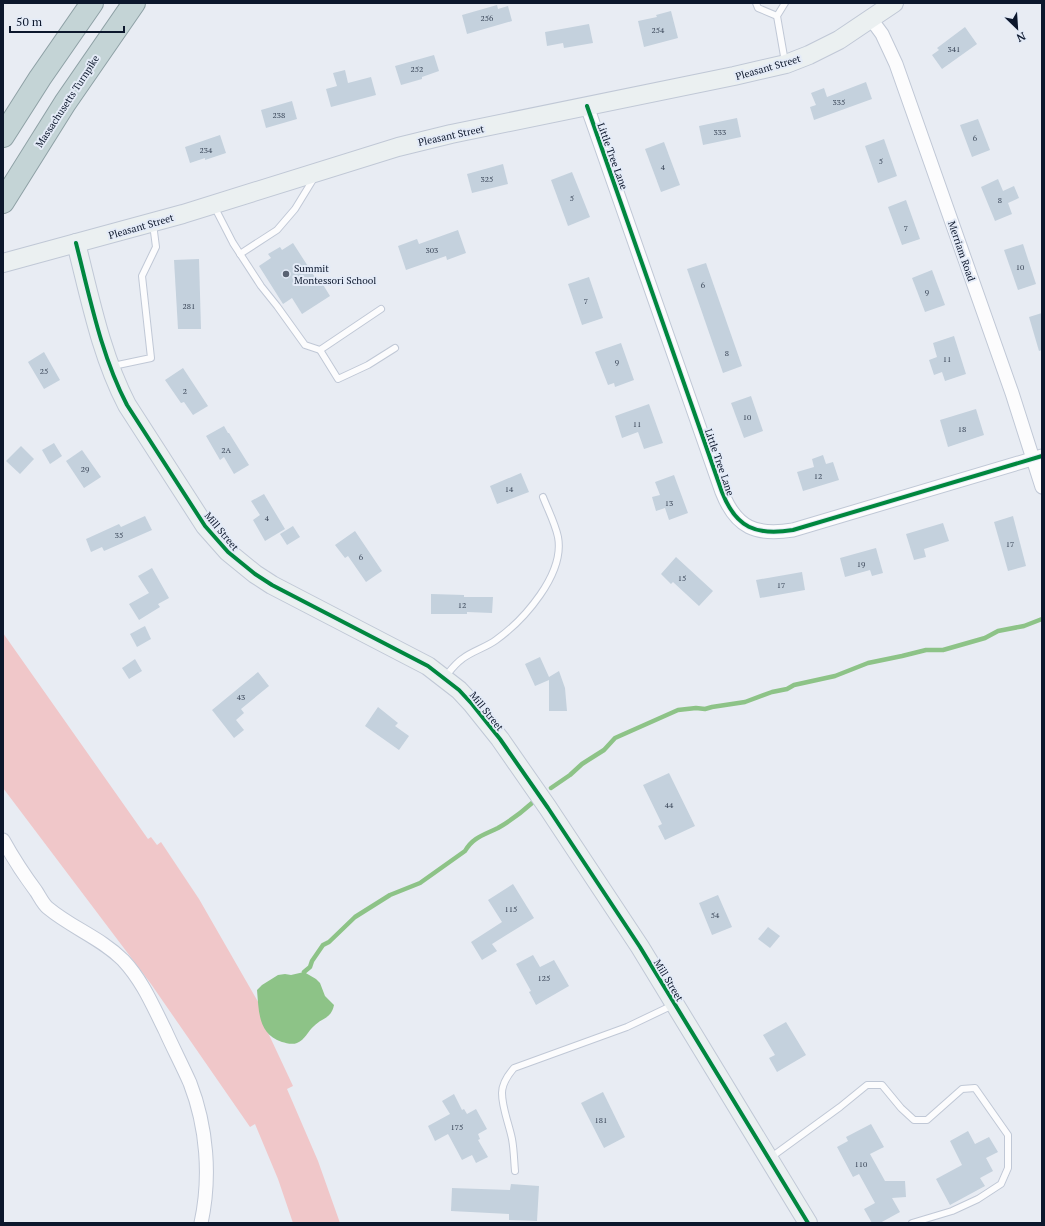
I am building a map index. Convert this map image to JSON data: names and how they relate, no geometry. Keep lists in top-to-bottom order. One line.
{"streets":{"highway":["Massachusetts Turnpike"],"street":["Pleasant Street","Little Tree Lane","Merriam Road","Mill Street"]},"crossings":[["Pleasant Street","Little Tree Lane"],["Pleasant Street","Merriam Road"],["Pleasant Street","Mill Street"],["Little Tree Lane","Merriam Road"]],"places":["Summit Montessori School"],"house_numbers":["256","254","341","252","335","238","333","6","234","5","4","325","5","8","7","303","10","6","9","7","281","8","11","9","25","2","10","11","18","2A","29","12","14","13","4","35","17","6","19","15","17","12","43","44","115","54","125","181","175","110"],"scale_bar":"50 m","north":"bottom right"}
